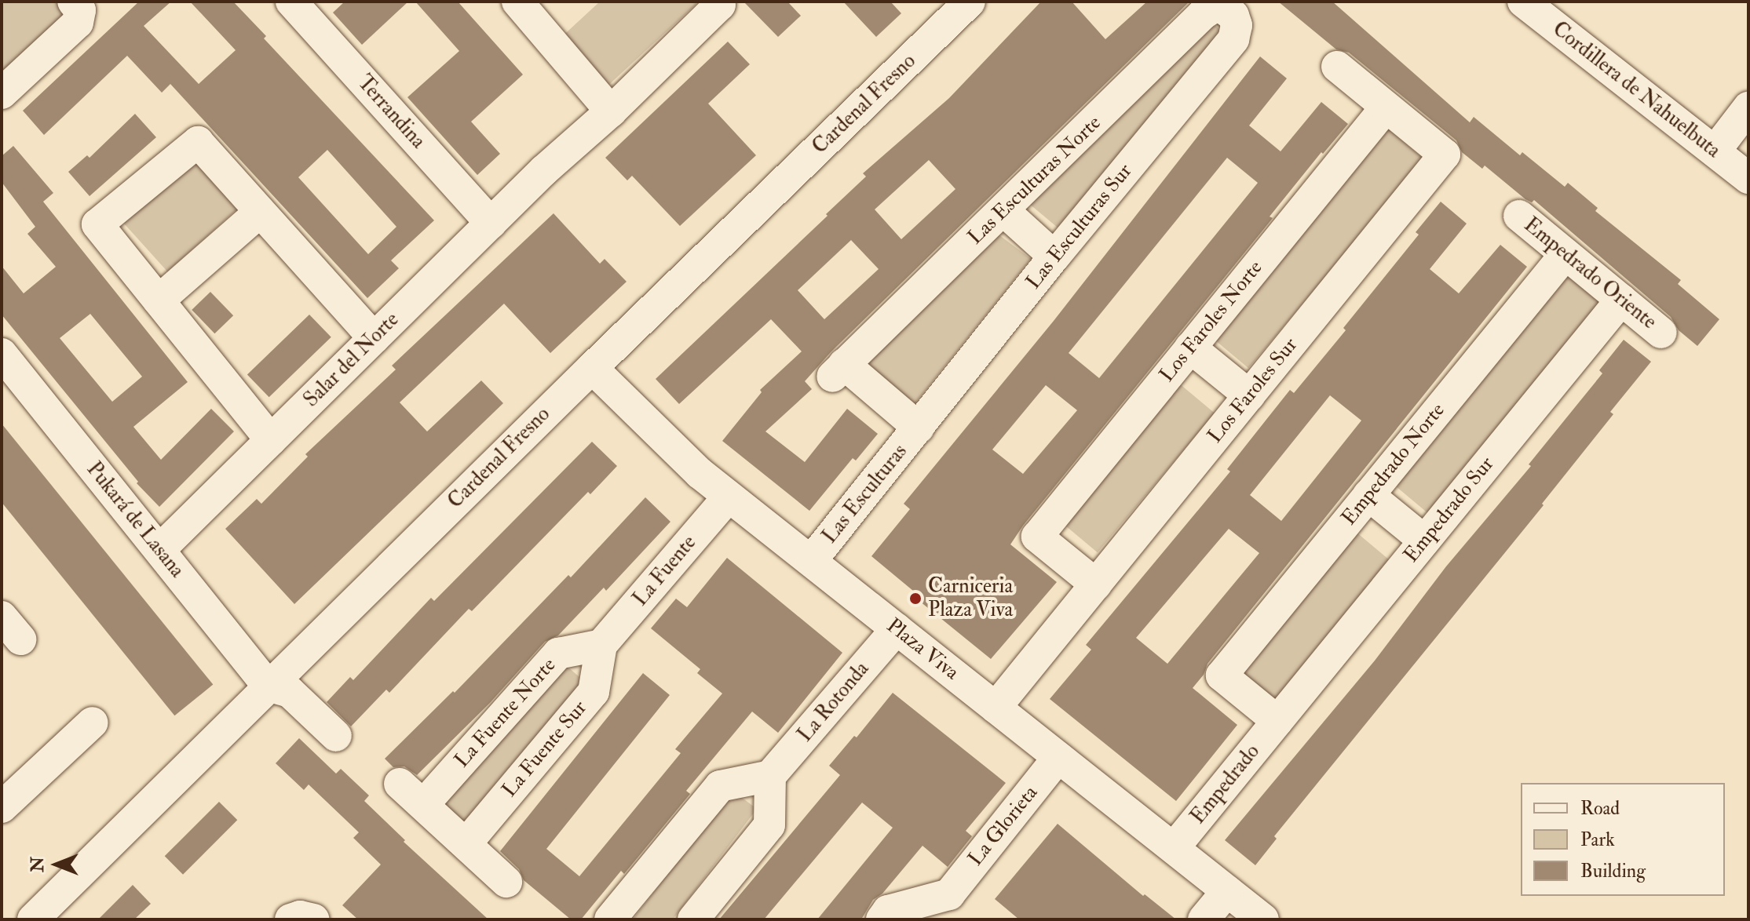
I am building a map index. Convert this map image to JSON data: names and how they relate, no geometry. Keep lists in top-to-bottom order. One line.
{"streets":{"street":["Cordillera de Nahuelbuta","Cardenal Fresno","Terrandina","Las Esculturas Norte","Las Esculturas Sur","Empedrado Oriente","Los Faroles Norte","Salar del Norte","Los Faroles Sur","Empedrado Norte","Las Esculturas","Empedrado Sur","Pukará de Lasana","La Fuente","Plaza Viva","La Rotonda","La Fuente Norte","La Fuente Sur","Empedrado","La Glorieta"]},"crossings":[["Cardenal Fresno","Pukará de Lasana"],["Cardenal Fresno","Plaza Viva"],["Terrandina","Salar del Norte"],["Las Esculturas Norte","Las Esculturas Sur"],["Las Esculturas Norte","Las Esculturas"],["Las Esculturas Sur","Las Esculturas"],["Empedrado Oriente","Empedrado Norte"],["Empedrado Oriente","Empedrado Sur"],["Los Faroles Norte","Los Faroles Sur"],["Salar del Norte","Pukará de Lasana"],["Los Faroles Sur","Plaza Viva"],["Empedrado Norte","Empedrado Sur"],["Empedrado Norte","Empedrado"],["Las Esculturas","Plaza Viva"],["Empedrado Sur","Empedrado"],["La Fuente","Plaza Viva"],["La Fuente","La Fuente Norte"],["La Fuente","La Fuente Sur"],["Plaza Viva","La Rotonda"],["Plaza Viva","Empedrado"],["Plaza Viva","La Glorieta"],["La Fuente Norte","La Fuente Sur"]],"places":["Carniceria Plaza Viva"],"legend":["Road","Park","Building"],"north":"left"}
